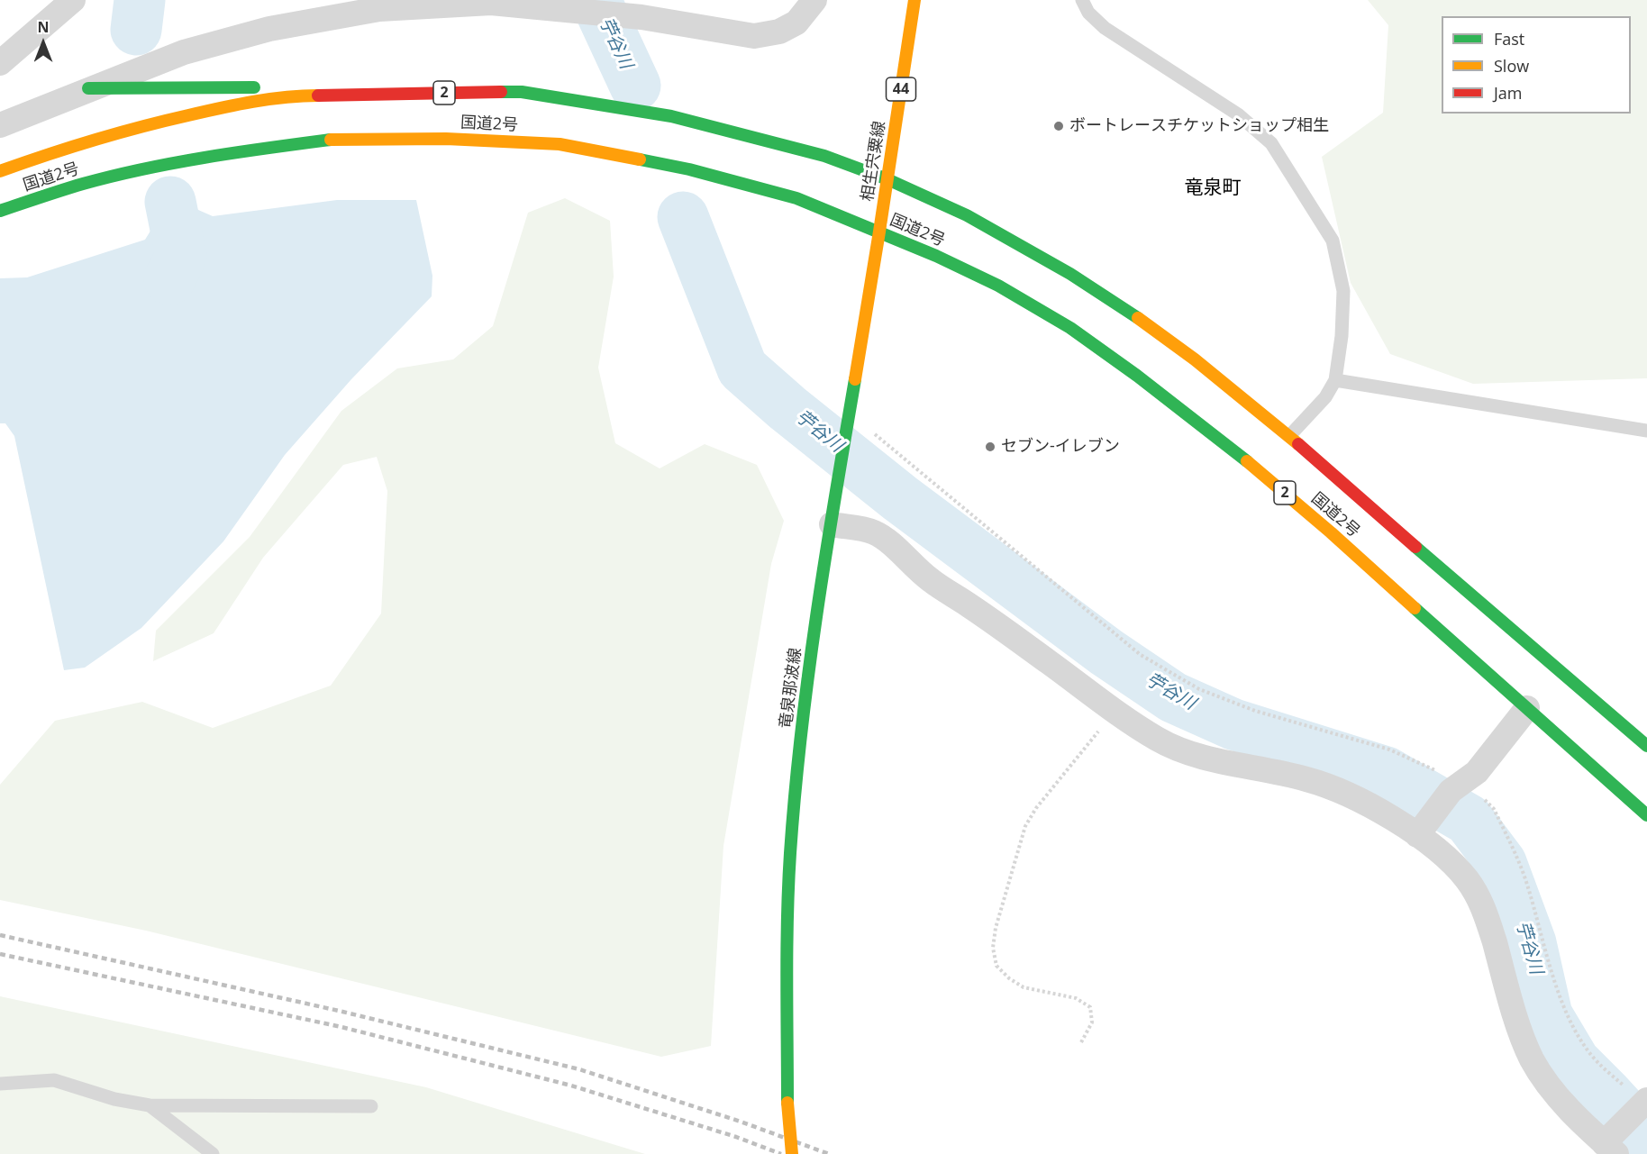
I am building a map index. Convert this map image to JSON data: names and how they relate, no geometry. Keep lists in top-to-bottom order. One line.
{"streets":{"main road":["44","2","国道2号","相生宍粟線","竜泉那波線"]},"crossings":[["国道2号","相生宍粟線"],["国道2号","竜泉那波線"],["相生宍粟線","竜泉那波線"]],"districts":["竜泉町"],"water":["苧谷川"],"places":["ボートレースチケットショップ相生","セブン-イレブン"],"legend":["Fast","Slow","Jam"],"north":"top"}
